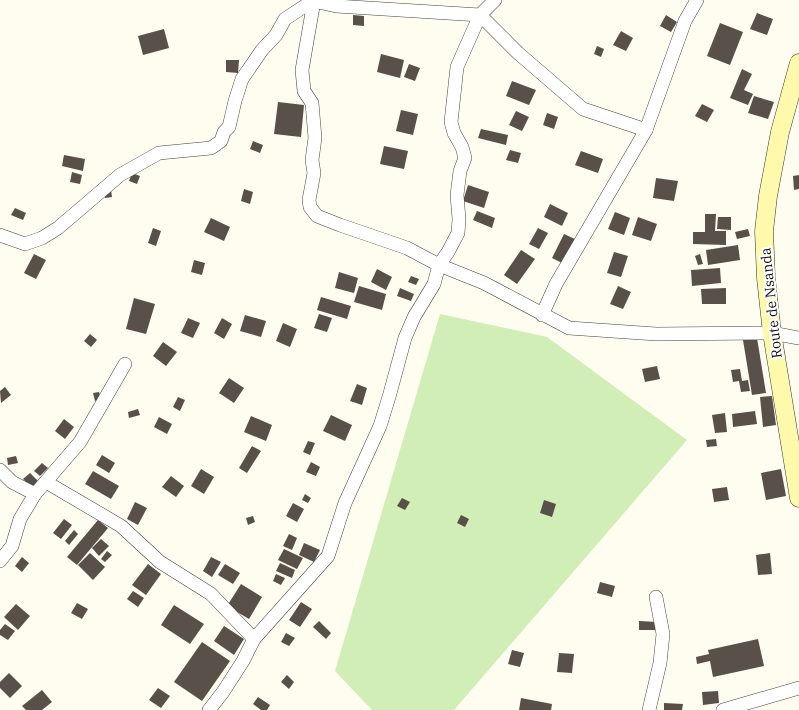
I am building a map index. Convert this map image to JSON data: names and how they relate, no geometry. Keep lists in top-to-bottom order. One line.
{"streets":{"street":["Route de Nsanda"]}}
